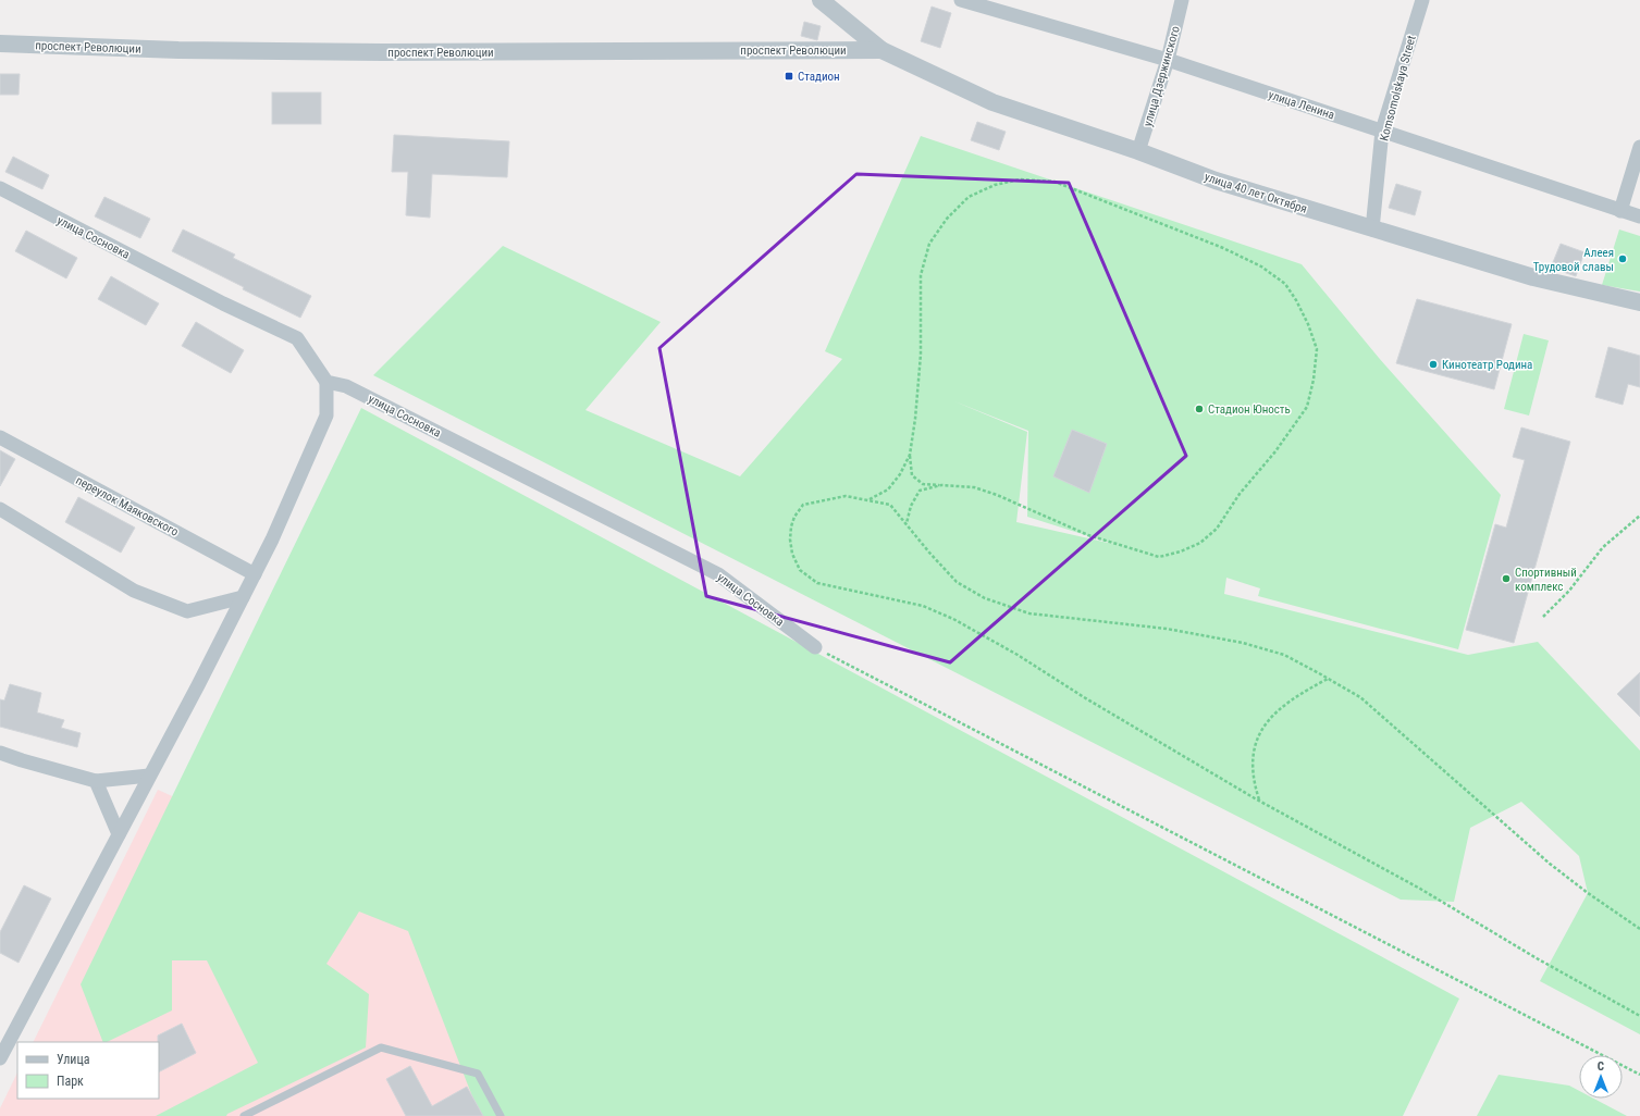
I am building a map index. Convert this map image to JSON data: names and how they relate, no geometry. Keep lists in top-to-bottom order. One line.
{"streets":{"street":["проспект Революции","улица Дзержинского","Komsomolskaya Street","улица Ленина","улица 40 лет Октября","улица Сосновка","переулок Маяковского"]},"crossings":[["проспект Революции","улица 40 лет Октября"],["улица Дзержинского","улица Ленина"],["улица Дзержинского","улица 40 лет Октября"],["Komsomolskaya Street","улица Ленина"],["Komsomolskaya Street","улица 40 лет Октября"]],"places":{"transit":["Стадион"],"other":["Алеея Трудовой славы","Кинотеатр Родина","Стадион Юность","Спортивный комплекс"]},"legend":["Улица","Парк"],"north":"top"}
